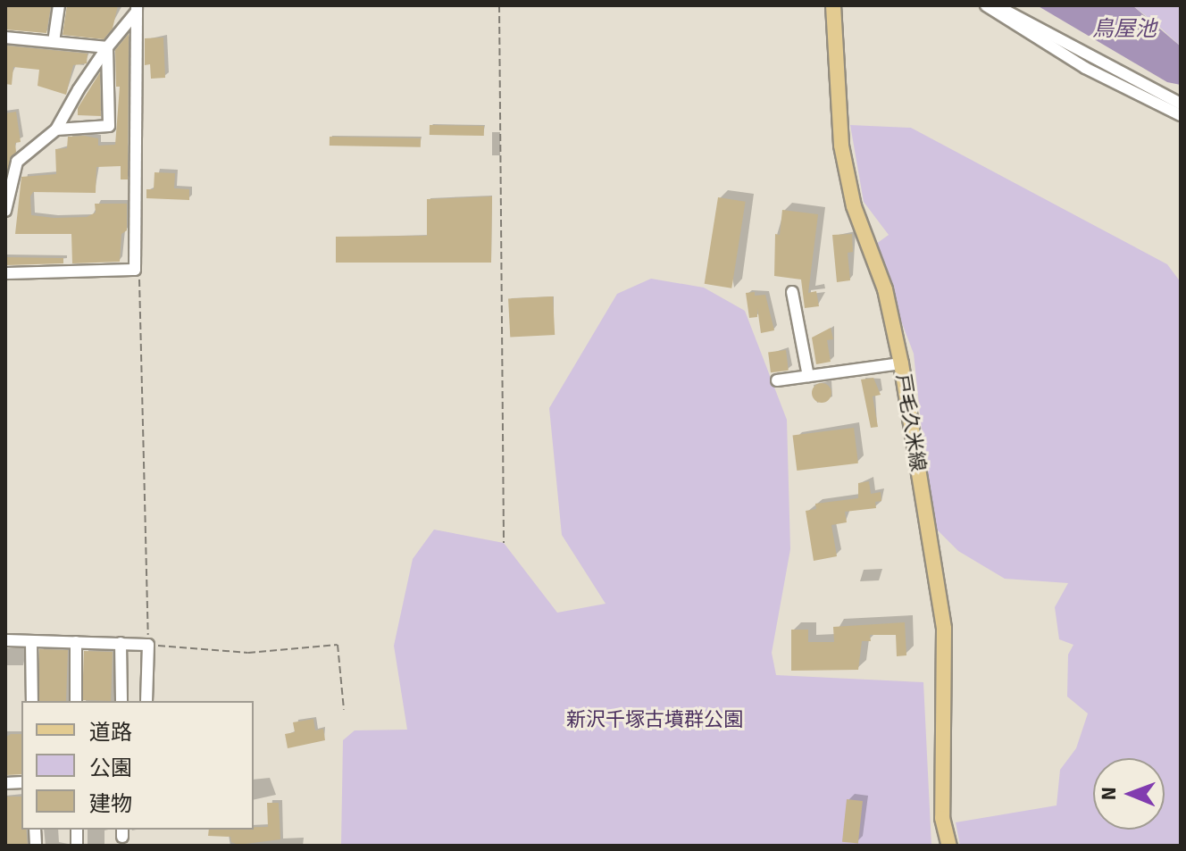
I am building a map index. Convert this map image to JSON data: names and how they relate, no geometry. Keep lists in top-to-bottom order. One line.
{"streets":{"main road":["戸毛久米線"]},"water":["鳥屋池"],"parks":["新沢千塚古墳群公園"],"legend":["道路","公園","建物"],"north":"left"}
